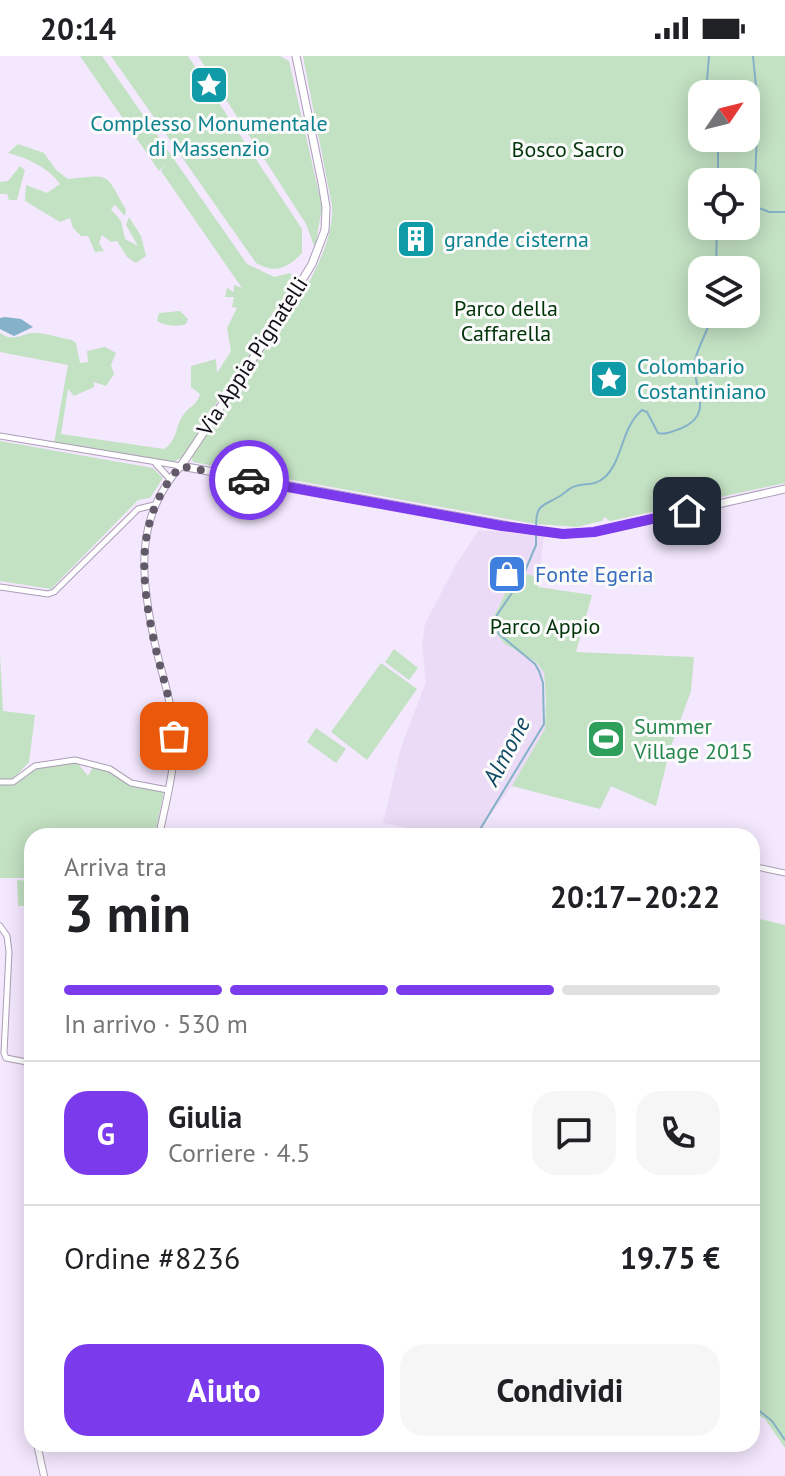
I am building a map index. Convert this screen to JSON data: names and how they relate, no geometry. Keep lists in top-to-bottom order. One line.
{"streets":{"main road":["Via Appia Pignatelli"]},"water":["Almone"],"parks":["Bosco Sacro","Parco della Caffarella","Parco Appio"],"places":{"place":["Complesso Monumentale di Massenzio","Colombario Costantiniano"],"building":["grande cisterna"],"shop":["Fonte Egeria"],"sports":["Summer Village 2015"]},"north":"top right","page":{"status":"20:14","heading":["3 min","Arriva tra","20:17–20:22"],"panel":["Giulia","Corriere · 4.5","Ordine #8236","19.75 €"],"bar":"In arrivo · 530 m","round":"G","buttons":["Aiuto","Condividi"]}}
